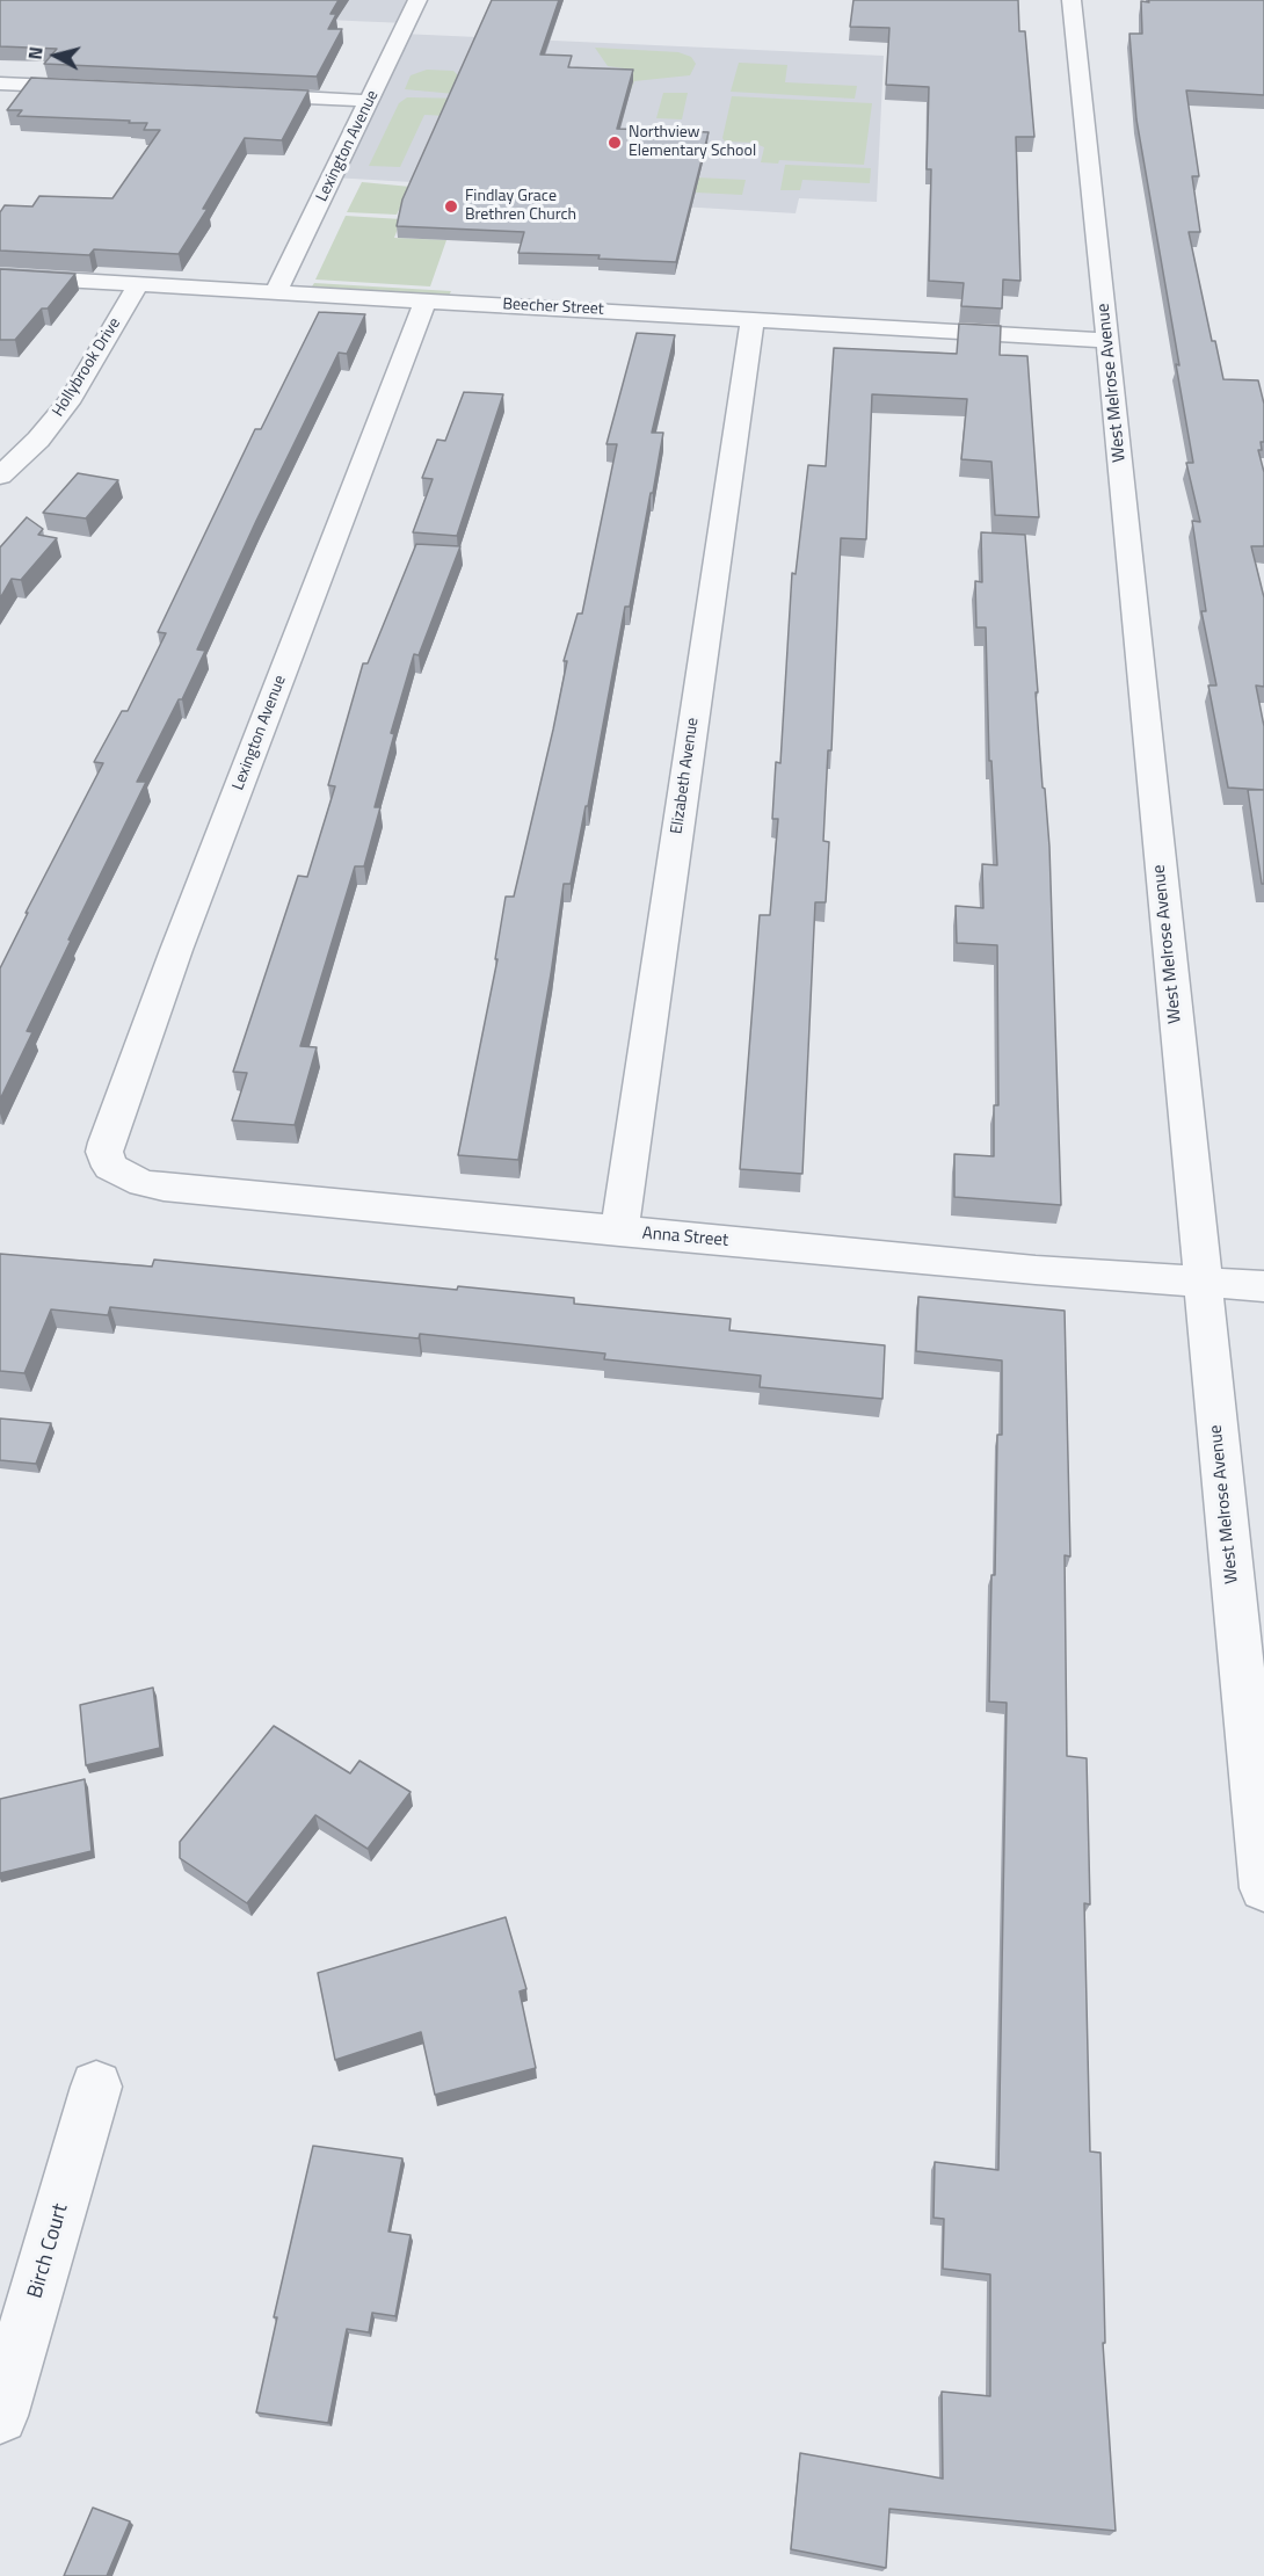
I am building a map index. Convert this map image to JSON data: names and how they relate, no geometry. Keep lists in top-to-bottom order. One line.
{"streets":{"street":["Lexington Avenue","Beecher Street","Hollybrook Drive","West Melrose Avenue","Elizabeth Avenue","Anna Street","Birch Court"]},"crossings":[["Lexington Avenue","Beecher Street"],["Lexington Avenue","Anna Street"],["Beecher Street","Hollybrook Drive"],["Beecher Street","West Melrose Avenue"],["Beecher Street","Elizabeth Avenue"],["West Melrose Avenue","Anna Street"],["Elizabeth Avenue","Anna Street"]],"places":["Northview Elementary School","Findlay Grace Brethren Church"],"north":"left"}
